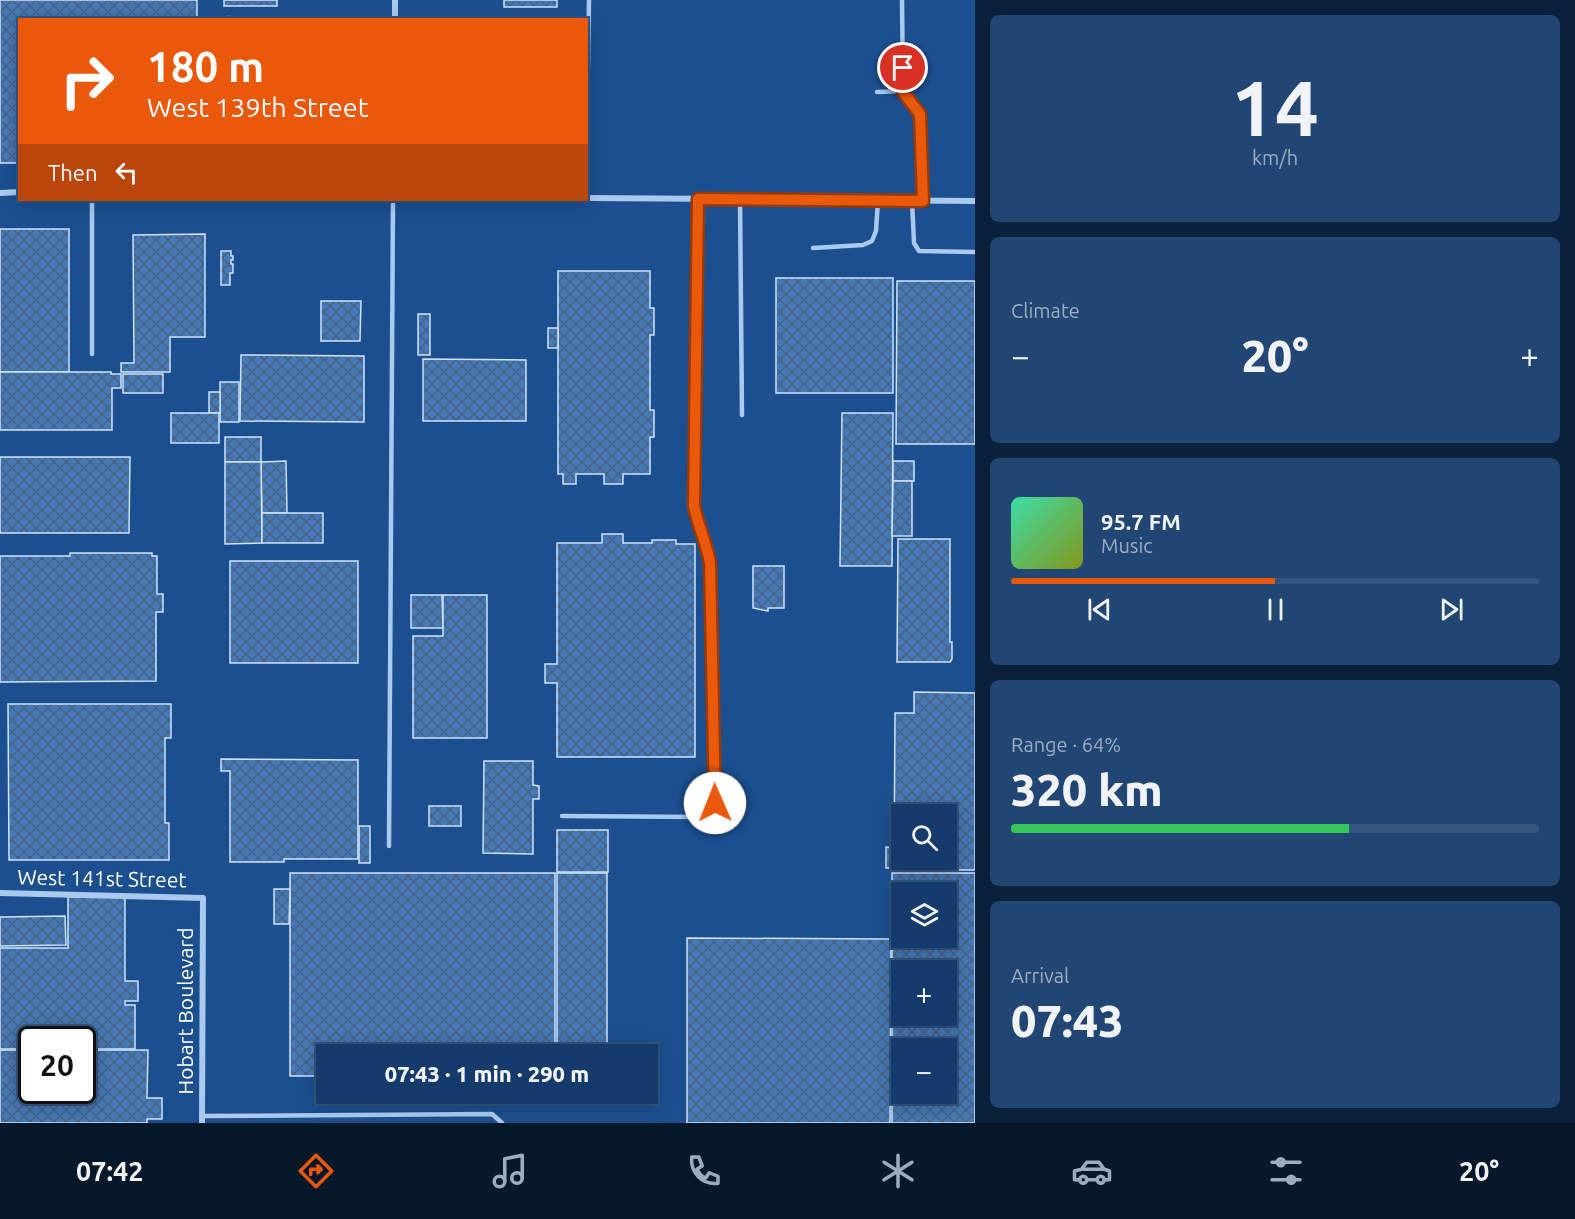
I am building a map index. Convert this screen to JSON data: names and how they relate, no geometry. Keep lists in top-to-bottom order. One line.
{"streets":{"street":["West 141st Street","Hobart Boulevard"]},"crossings":[["West 141st Street","Hobart Boulevard"]],"page":{"tile":[["14","km/h"],"Climate",["Range · 64%","320 km"],["Arrival","07:43"]],"turn":["180 m","West 139th Street"],"then":"Then","heat":["−","20°","+"],"song":["95.7 FM","Music"],"map_buttons":["+","−"],"limit":"20","trip":"07:43 · 1 min · 290 m","tabs":["07:42","20°"]}}
